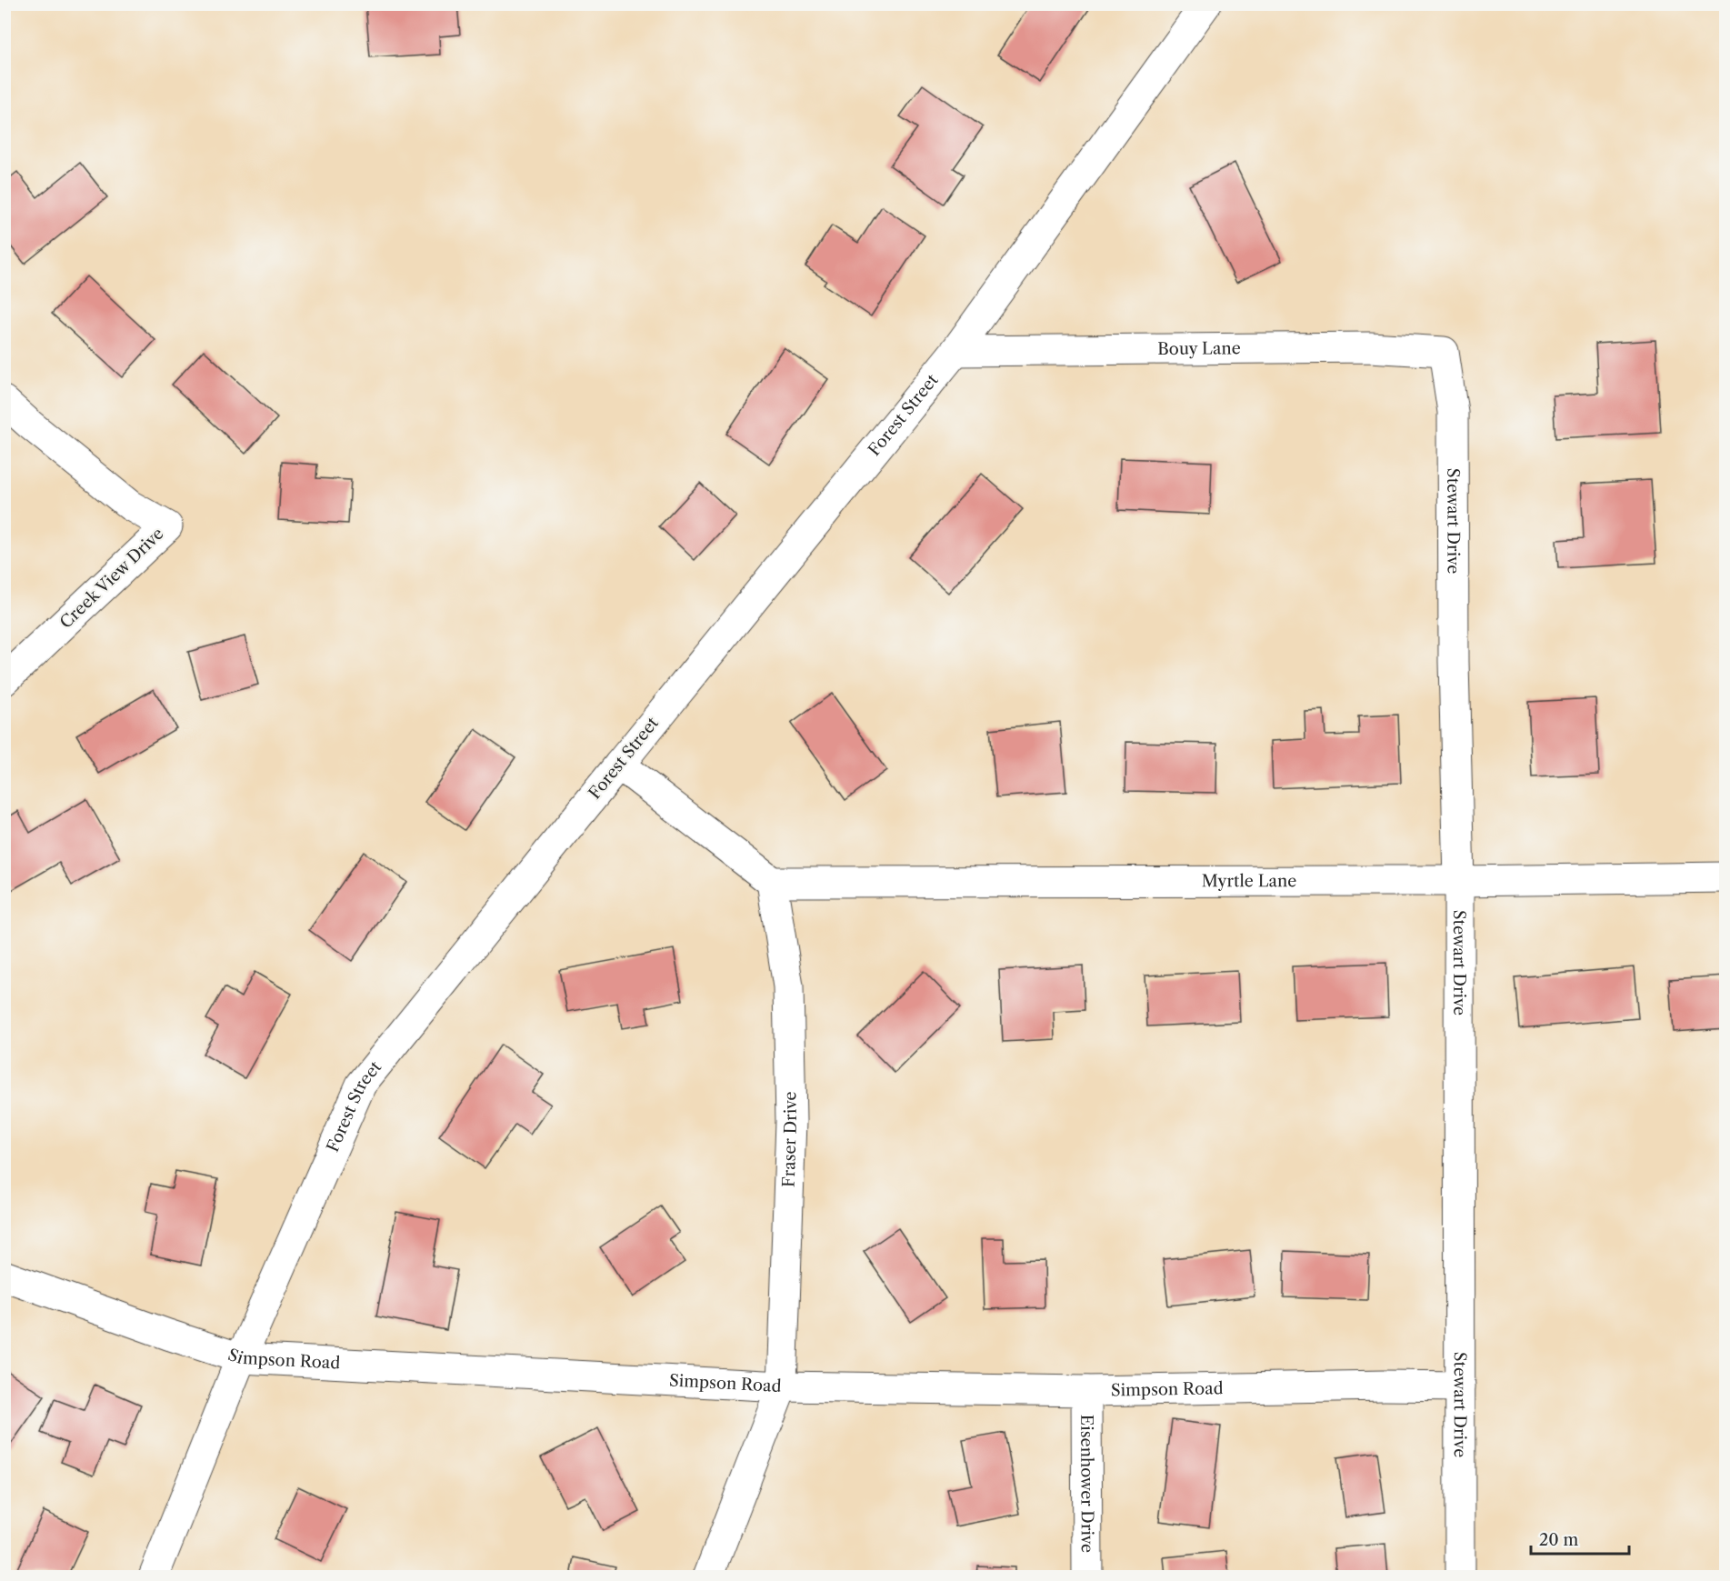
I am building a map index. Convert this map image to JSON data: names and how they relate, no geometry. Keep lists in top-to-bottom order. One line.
{"streets":{"street":["Bouy Lane","Forest Street","Stewart Drive","Creek View Drive","Myrtle Lane","Fraser Drive","Simpson Road","Eisenhower Drive"]},"crossings":[["Bouy Lane","Forest Street"],["Bouy Lane","Stewart Drive"],["Forest Street","Simpson Road"],["Stewart Drive","Myrtle Lane"],["Stewart Drive","Simpson Road"],["Myrtle Lane","Fraser Drive"],["Fraser Drive","Simpson Road"],["Simpson Road","Eisenhower Drive"]],"scale_bar":"20 m"}
